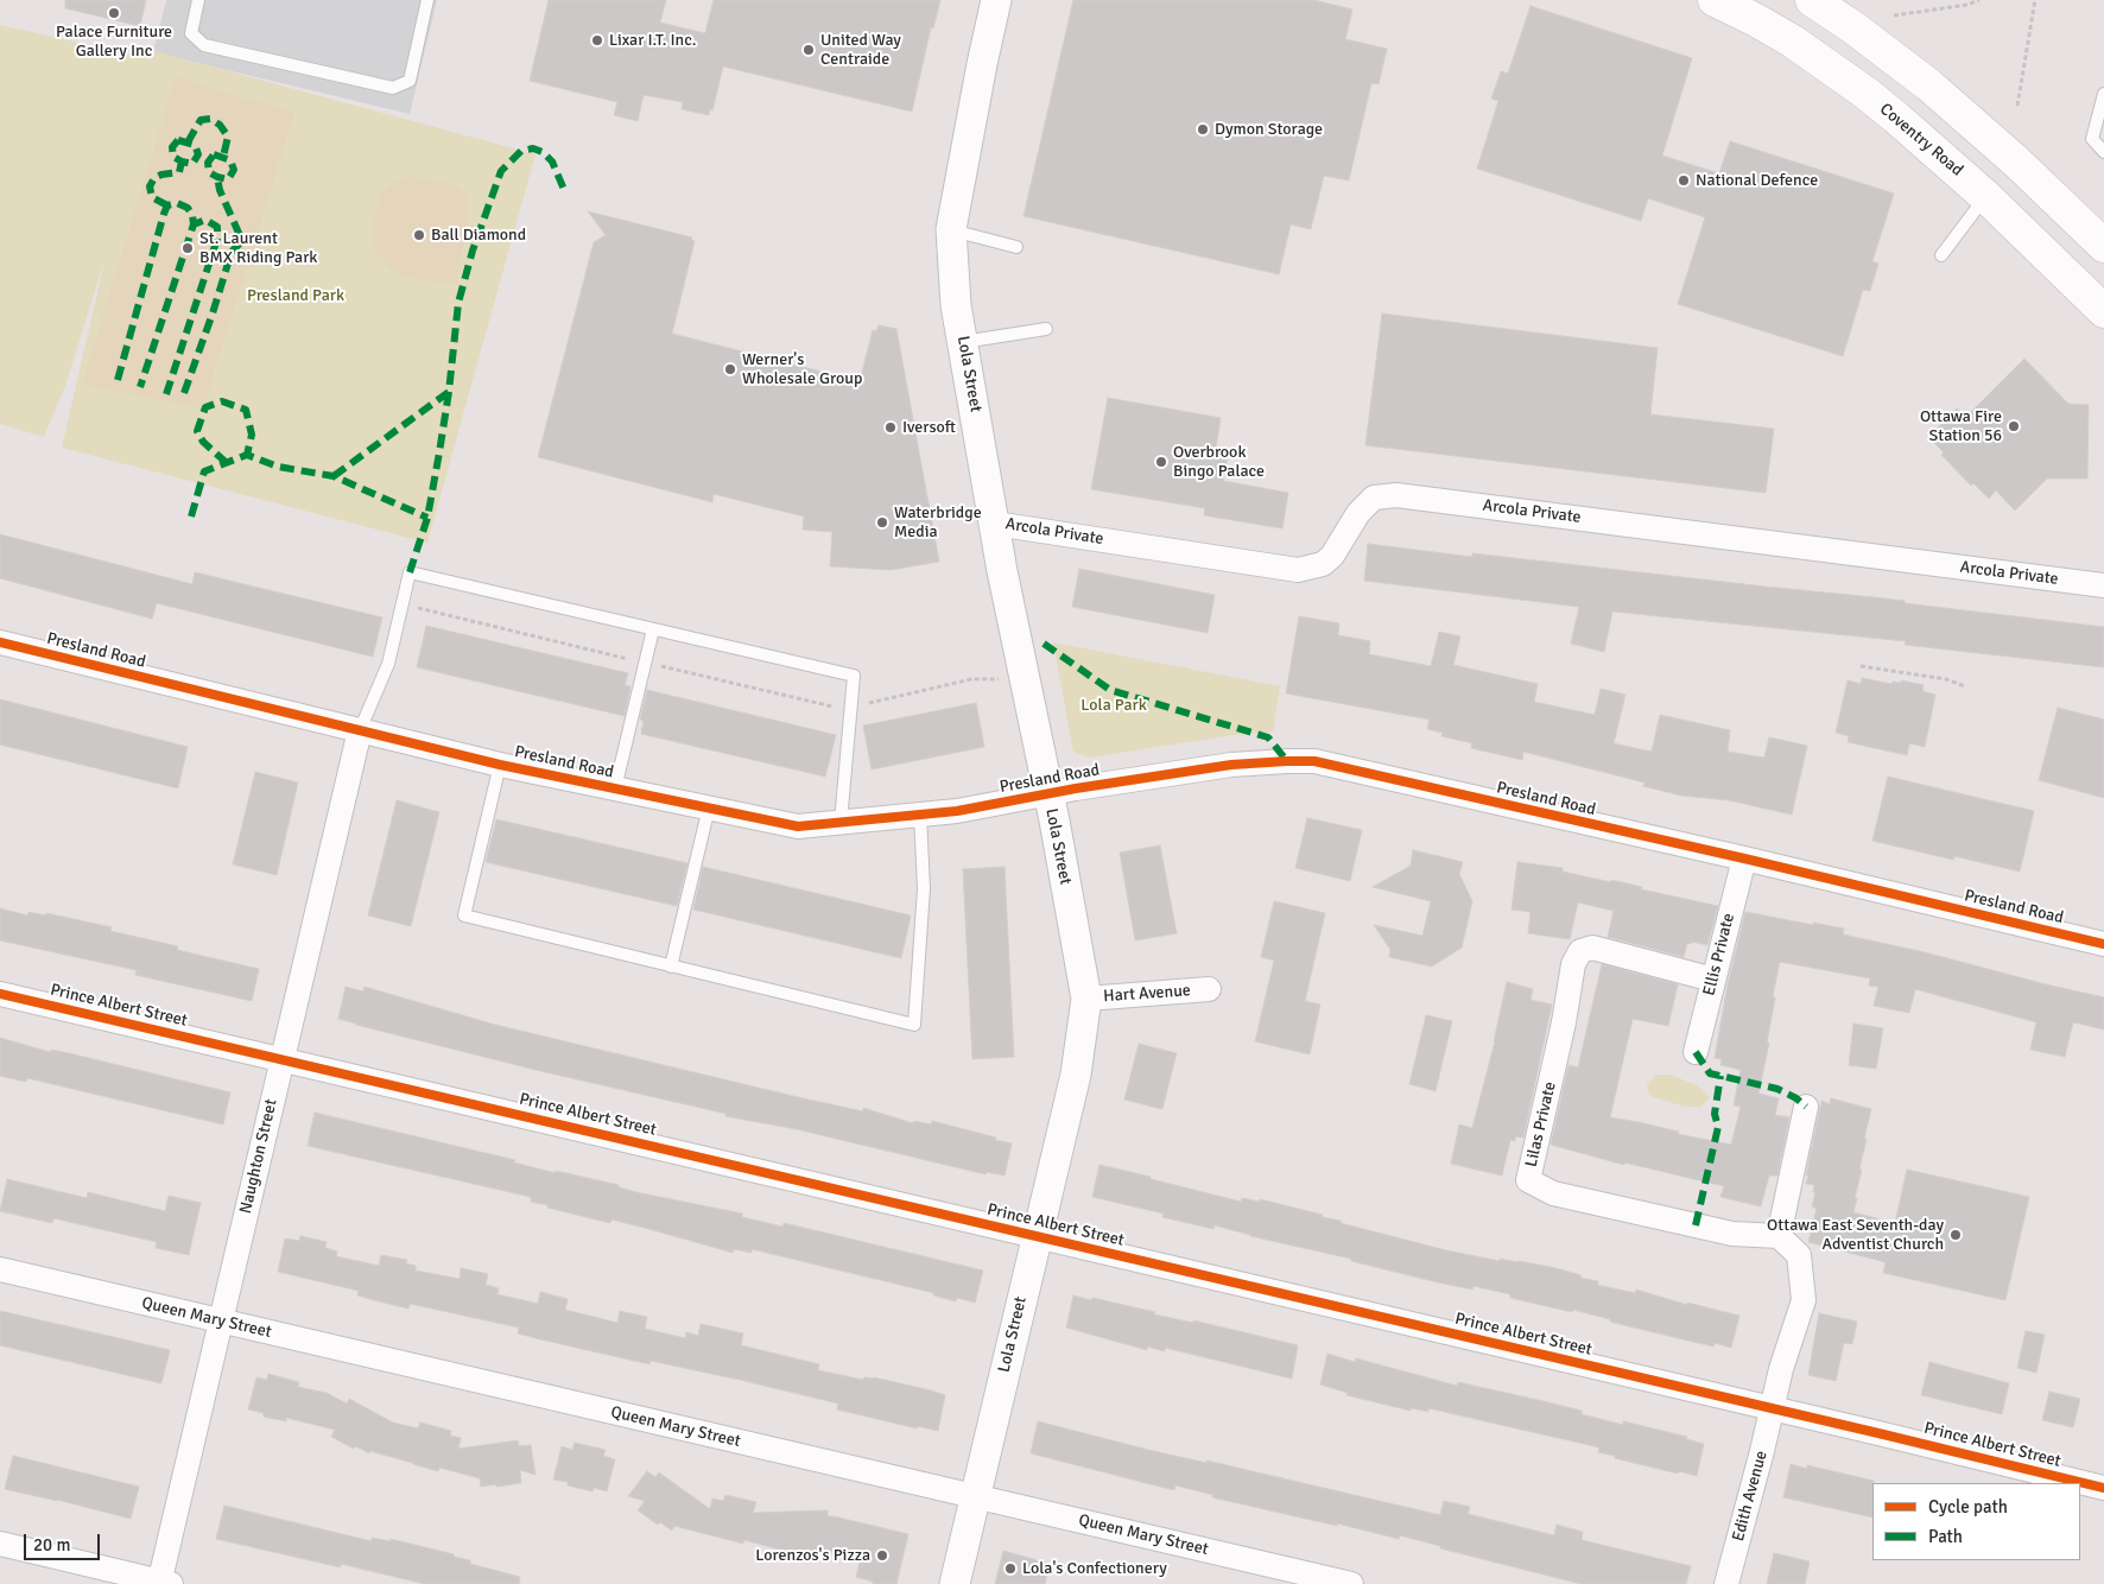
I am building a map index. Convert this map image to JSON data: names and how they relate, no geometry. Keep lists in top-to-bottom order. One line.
{"streets":{"main road":["Coventry Road"],"street":["Lola Street","Arcola Private","Presland Road","Ellis Private","Hart Avenue","Prince Albert Street","Lilas Private","Naughton Street","Queen Mary Street","Edith Avenue"]},"crossings":[["Lola Street","Arcola Private"],["Lola Street","Presland Road"],["Lola Street","Hart Avenue"],["Lola Street","Prince Albert Street"],["Lola Street","Queen Mary Street"],["Presland Road","Ellis Private"],["Presland Road","Naughton Street"],["Ellis Private","Lilas Private"],["Prince Albert Street","Naughton Street"],["Prince Albert Street","Edith Avenue"],["Lilas Private","Edith Avenue"],["Naughton Street","Queen Mary Street"]],"parks":["Presland Park","Lola Park"],"places":["Palace Furniture Gallery Inc","Lixar I.T. Inc.","United Way Centraide","Dymon Storage","National Defence","Ball Diamond","St. Laurent BMX Riding Park","Werner's Wholesale Group","Ottawa Fire Station 56","Iversoft","Overbrook Bingo Palace","Waterbridge Media","Ottawa East Seventh-day Adventist Church","Lorenzos's Pizza","Lola's Confectionery"],"legend":["Cycle path","Path"],"scale_bar":"20 m"}
